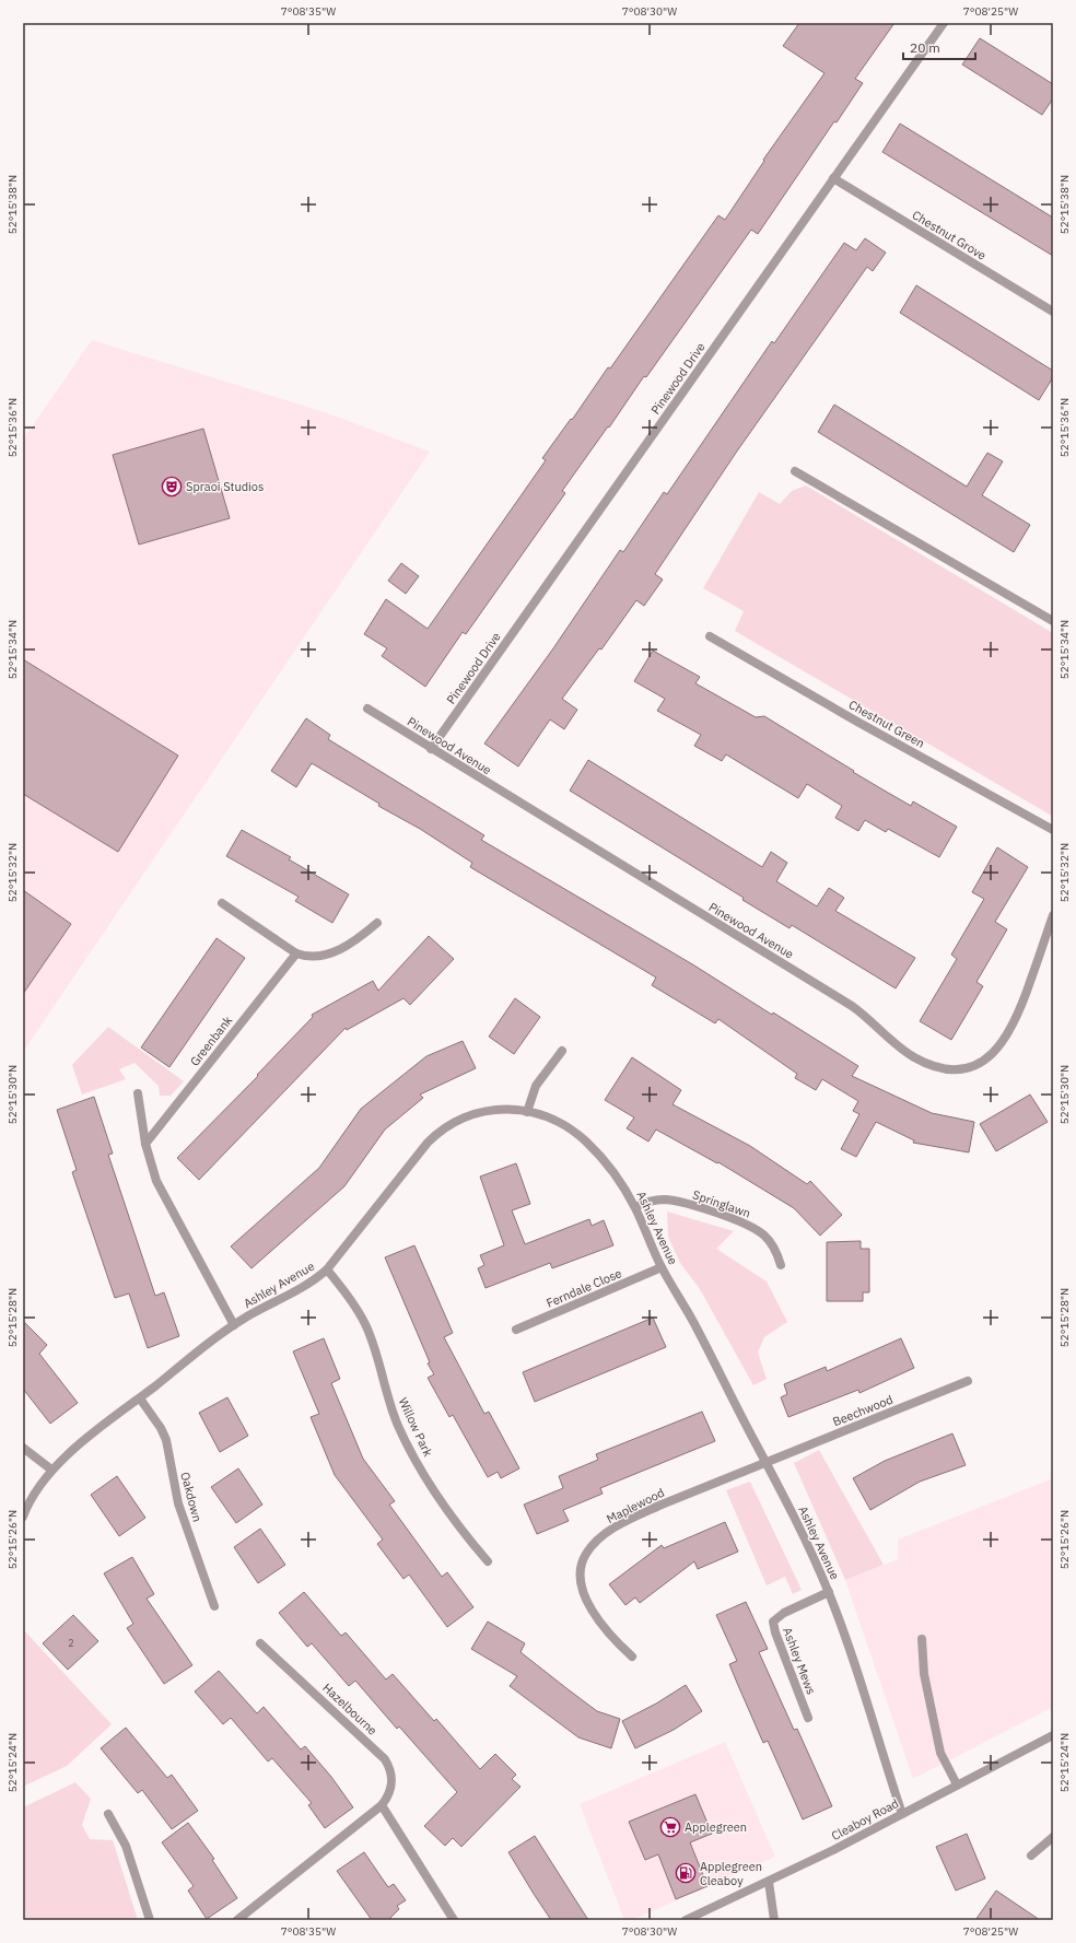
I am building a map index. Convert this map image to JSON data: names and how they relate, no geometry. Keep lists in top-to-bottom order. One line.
{"streets":{"street":["Chestnut Grove","Pinewood Drive","Chestnut Green","Pinewood Avenue","Greenbank","Springlawn","Ashley Avenue","Ferndale Close","Beechwood","Willow Park","Oakdown","Maplewood","Ashley Mews","Hazelbourne","Cleaboy Road"]},"crossings":[["Chestnut Grove","Pinewood Drive"],["Pinewood Drive","Pinewood Avenue"],["Springlawn","Ashley Avenue"],["Ashley Avenue","Ferndale Close"],["Ashley Avenue","Beechwood"],["Ashley Avenue","Willow Park"],["Ashley Avenue","Oakdown"],["Ashley Avenue","Maplewood"],["Ashley Avenue","Ashley Mews"],["Ashley Avenue","Cleaboy Road"],["Beechwood","Maplewood"]],"places":{"theatre":["Spraoi Studios"],"supermarket":["Applegreen"],"fuel station":["Applegreen Cleaboy"]},"house_numbers":["2"],"scale_bar":"20 m","coordinates":["7°08'35\"W","7°08'30\"W","7°08'25\"W","52°15'38\"N","52°15'36\"N","52°15'34\"N","52°15'32\"N","52°15'30\"N","52°15'28\"N","52°15'26\"N","52°15'24\"N"]}
